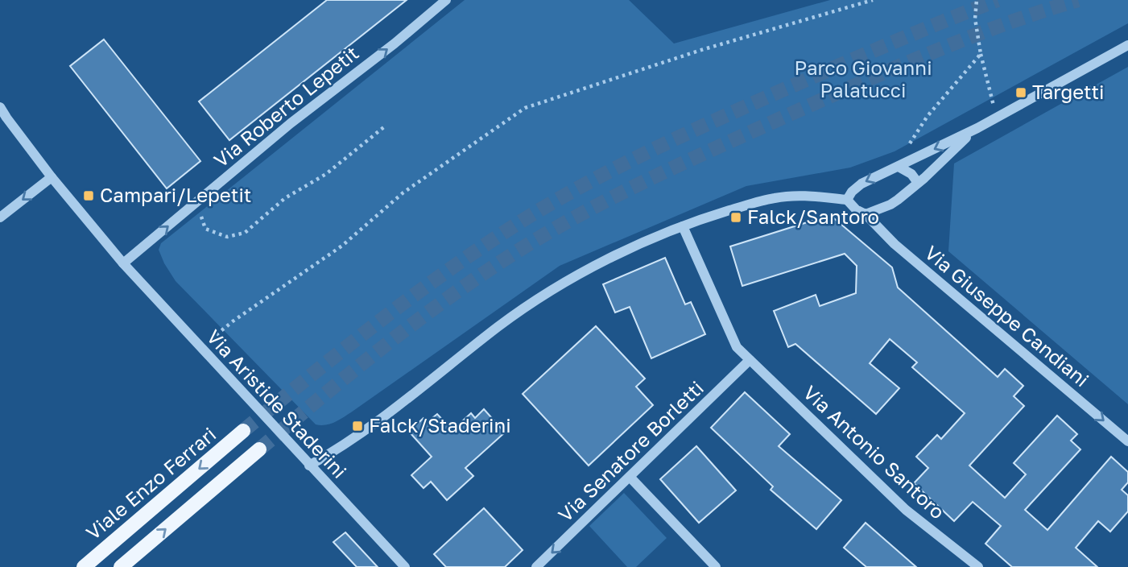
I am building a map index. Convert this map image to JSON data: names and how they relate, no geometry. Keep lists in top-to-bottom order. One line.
{"streets":{"main road":["Viale Enzo Ferrari"],"street":["Via Roberto Lepetit","Via Giuseppe Candiani","Via Aristide Staderini","Via Senatore Borletti","Via Antonio Santoro"]},"crossings":[["Via Roberto Lepetit","Via Aristide Staderini"],["Via Senatore Borletti","Via Antonio Santoro"]],"one_way":["Via Roberto Lepetit","Via Giuseppe Candiani","Via Senatore Borletti"],"parks":["Parco Giovanni Palatucci"],"places":{"transit":["Targetti","Campari/Lepetit","Falck/Santoro","Falck/Staderini"]}}
